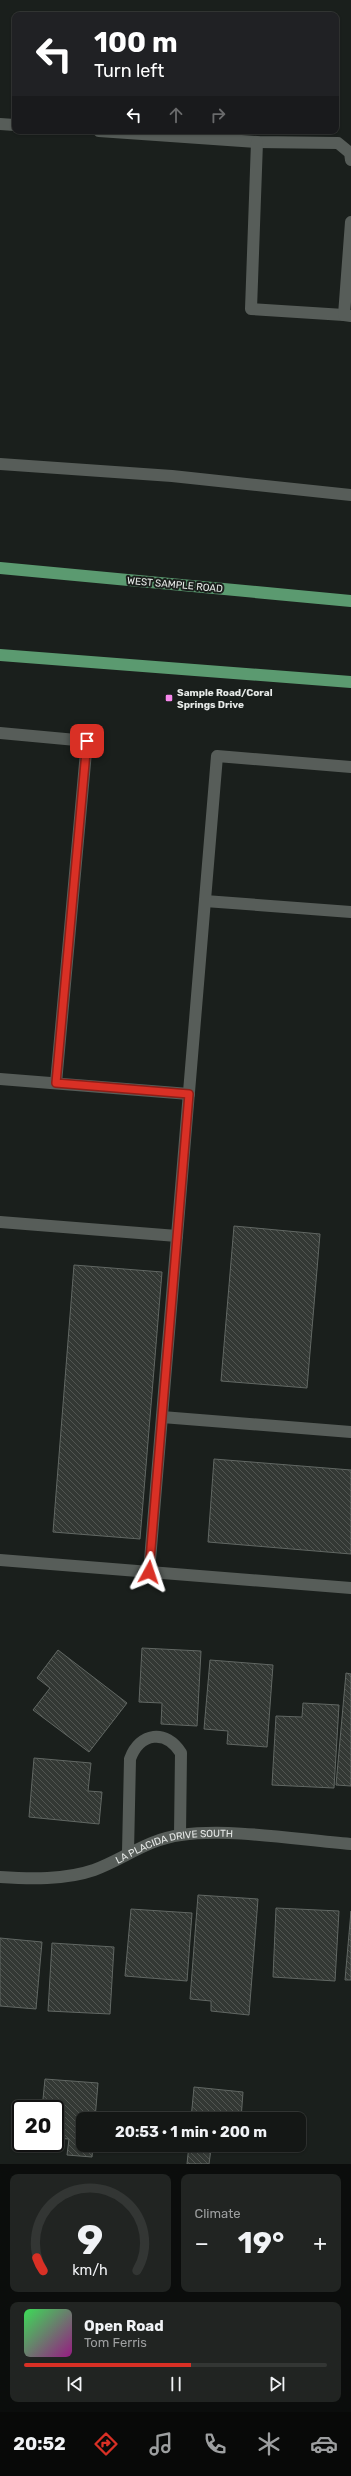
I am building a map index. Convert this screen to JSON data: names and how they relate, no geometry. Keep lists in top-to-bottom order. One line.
{"streets":{"main road":["WEST SAMPLE ROAD"],"street":["LA PLACIDA DRIVE SOUTH"]},"places":{"transit":["Sample Road/Coral Springs Drive"]},"page":{"turn":["100 m","Turn left"],"limit":"20","trip":"20:53 · 1 min · 200 m","tile":"Climate","heat":["−","19°","+"],"song":["Open Road","Tom Ferris"],"tabs":"20:52","gauge":["9","km/h"]}}
